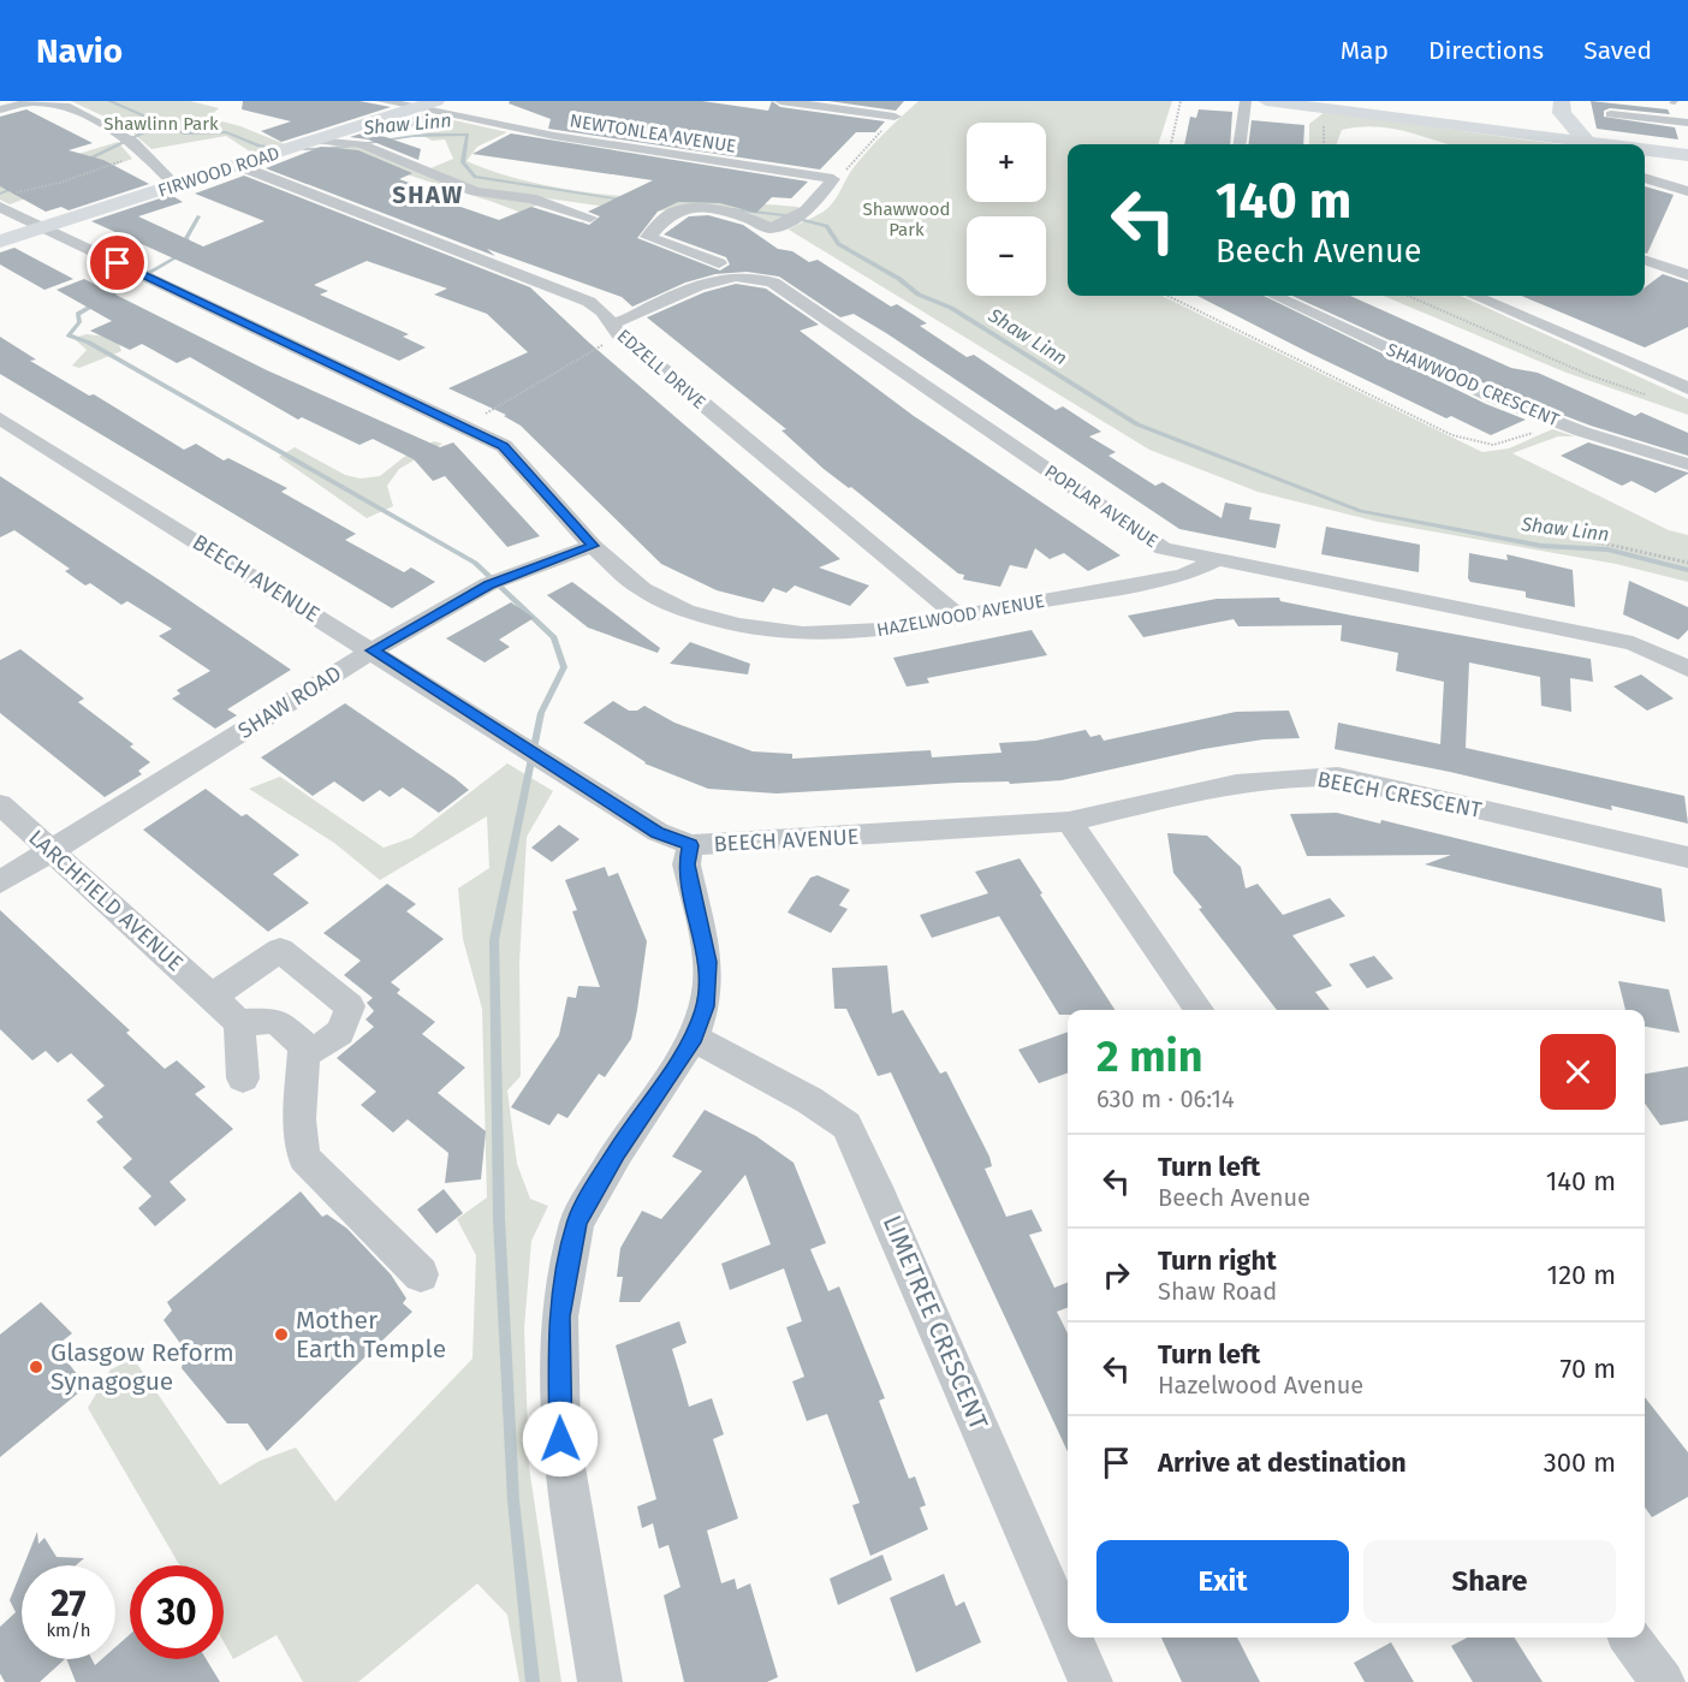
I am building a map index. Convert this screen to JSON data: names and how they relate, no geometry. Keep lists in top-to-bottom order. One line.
{"streets":{"street":["NEWTONLEA AVENUE","FIRWOOD ROAD","EDZELL DRIVE","SHAWWOOD CRESCENT","POPLAR AVENUE","BEECH AVENUE","HAZELWOOD AVENUE","SHAW ROAD","BEECH CRESCENT","LARCHFIELD AVENUE","LIMETREE CRESCENT"]},"crossings":[["NEWTONLEA AVENUE","FIRWOOD ROAD"],["FIRWOOD ROAD","EDZELL DRIVE"],["FIRWOOD ROAD","HAZELWOOD AVENUE"],["EDZELL DRIVE","POPLAR AVENUE"],["EDZELL DRIVE","HAZELWOOD AVENUE"],["POPLAR AVENUE","HAZELWOOD AVENUE"],["BEECH AVENUE","SHAW ROAD"],["BEECH AVENUE","BEECH CRESCENT"],["HAZELWOOD AVENUE","SHAW ROAD"],["SHAW ROAD","LARCHFIELD AVENUE"]],"districts":["SHAW"],"water":["Shaw Linn"],"parks":["Shawlinn Park","Shawwood Park"],"places":["Mother Earth Temple","Glasgow Reform Synagogue"],"page":{"header":"Navio","nav":["Map","Directions","Saved"],"map_buttons":["+","−"],"turn":["140 m","Beech Avenue"],"heading":["2 min","630 m · 06:14"],"list":[{"name":"Turn left","note":"Beech Avenue","value":"140 m"},{"name":"Turn right","note":"Shaw Road","value":"120 m"},{"name":"Turn left","note":"Hazelwood Avenue","value":"70 m"},{"name":"Arrive at destination","value":"300 m"}],"buttons":["Exit","Share"],"speed":"27 km/h","limit":"30"}}
